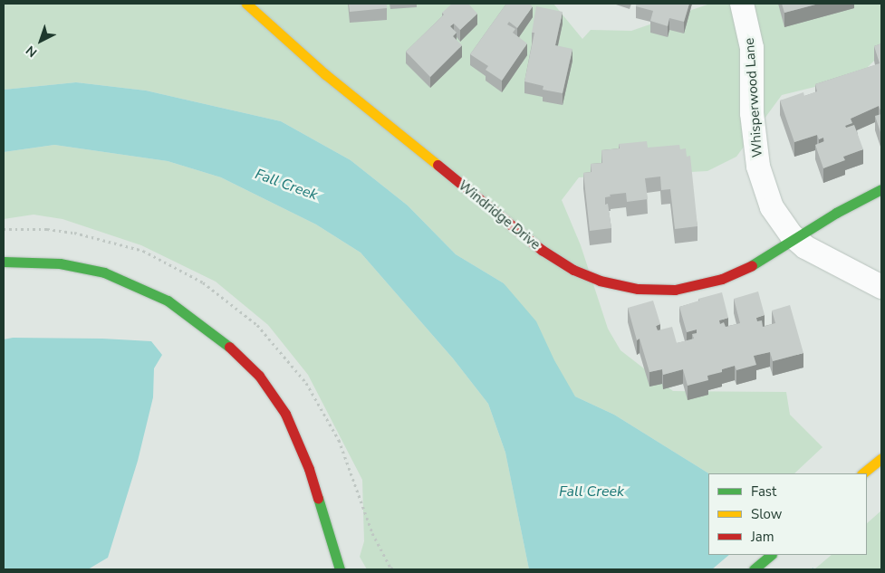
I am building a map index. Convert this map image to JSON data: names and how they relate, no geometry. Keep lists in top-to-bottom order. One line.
{"streets":{"street":["Whisperwood Lane","Windridge Drive"]},"crossings":[["Whisperwood Lane","Windridge Drive"]],"water":["Fall Creek"],"legend":["Fast","Slow","Jam"],"north":"bottom left"}
